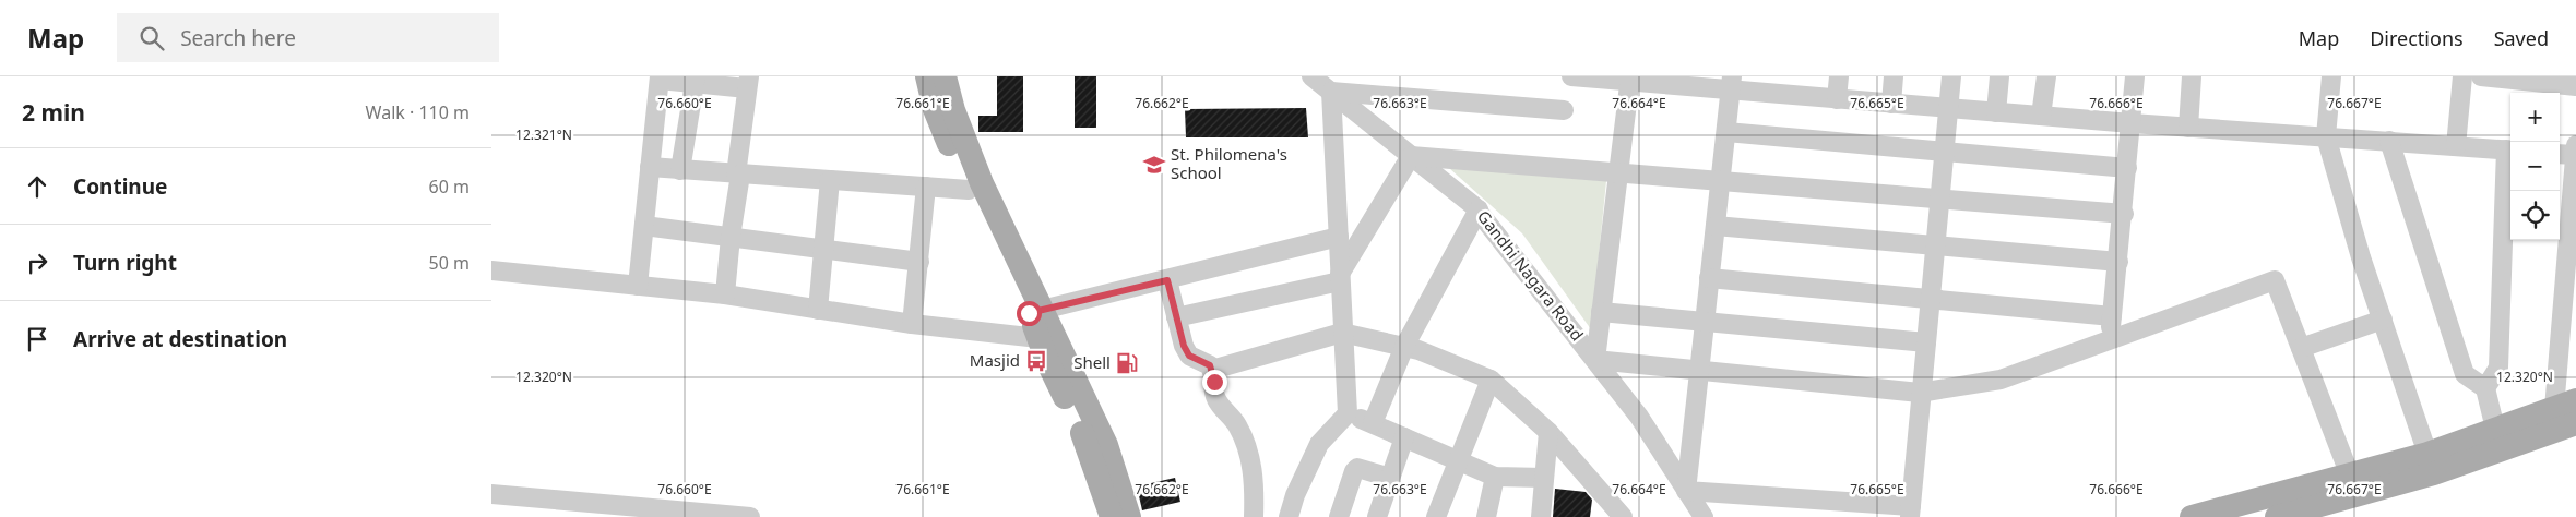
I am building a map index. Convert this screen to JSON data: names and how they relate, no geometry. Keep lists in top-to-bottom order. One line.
{"streets":{"street":["Gandhi Nagara Road"]},"places":{"school or university":["St. Philomena's School"],"bus stop":["Masjid"],"fuel station":["Shell"]},"page":{"header":"Map","search":"Search here","nav":["Map","Directions","Saved"],"heading":["2 min","Walk · 110 m"],"map_buttons":["+","−"],"list":[["Continue","60 m"],["Turn right","50 m"],"Arrive at destination"]},"coordinates":["76.660°E","76.661°E","76.662°E","76.663°E","76.664°E","76.665°E","76.666°E","76.667°E","12.321°N","12.320°N"]}
